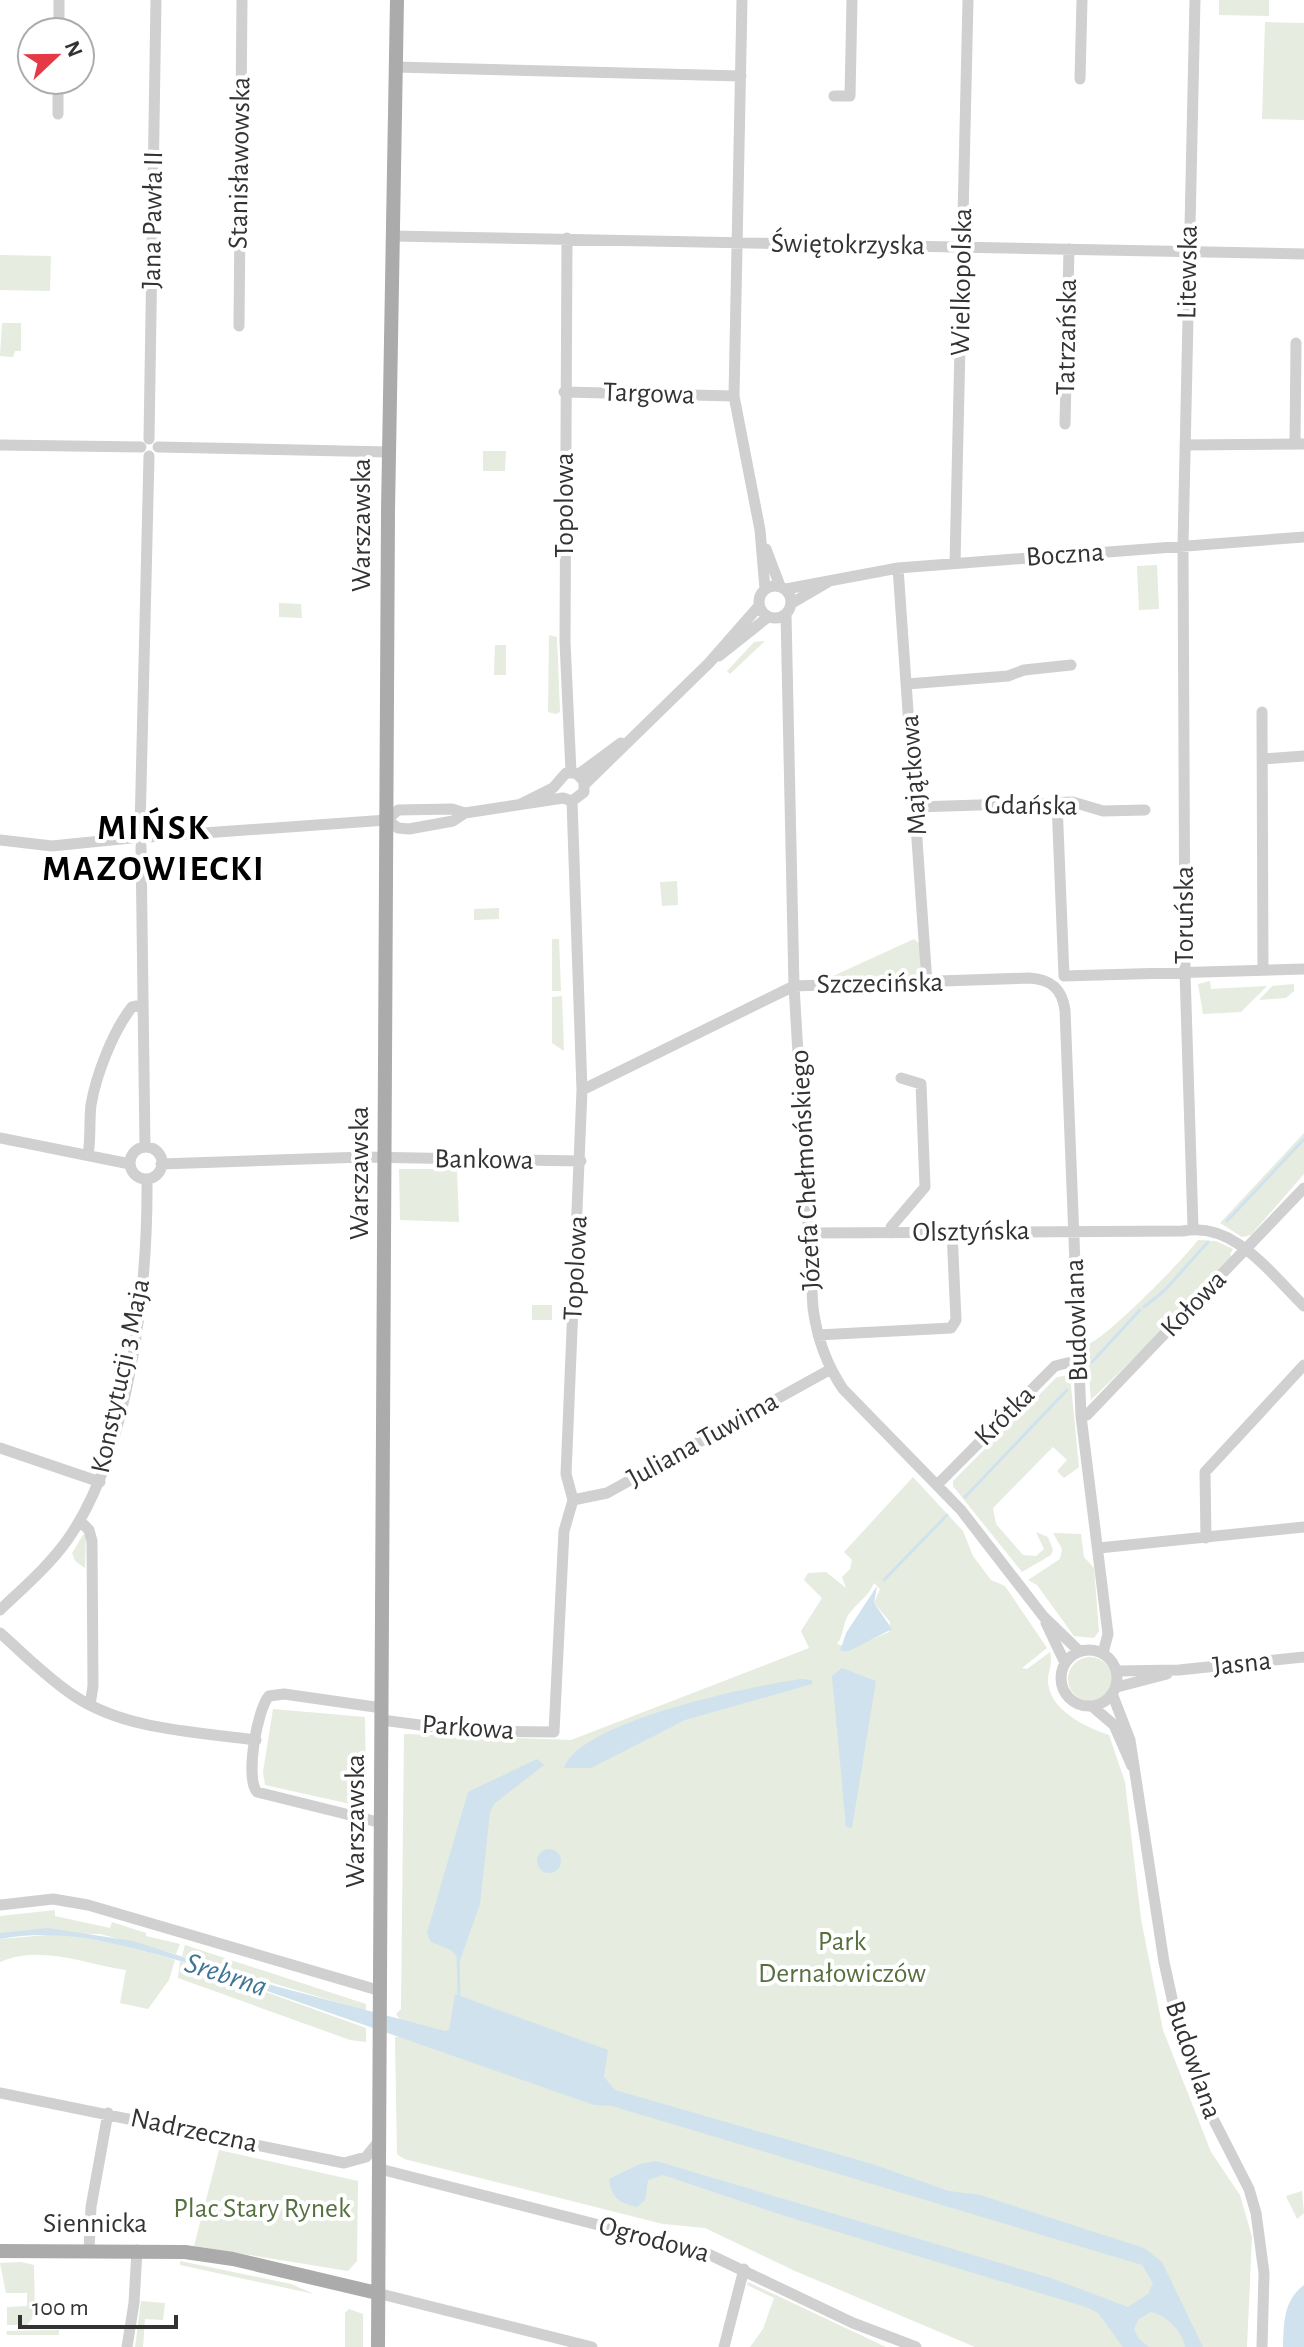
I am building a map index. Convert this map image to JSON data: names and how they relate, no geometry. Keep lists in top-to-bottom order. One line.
{"streets":{"main road":["Warszawska","Siennicka"],"street":["Stanisławowska","Jana Pawła II","Świętokrzyska","Litewska","Wielkopolska","Tatrzańska","Targowa","Topolowa","Boczna","Majątkowa","Gdańska","Toruńska","Szczecińska","Bankowa","Józefa Chełmońskiego","Olsztyńska","Kołowa","Budowlana","Konstytucji 3 Maja","Krótka","Juliana Tuwima","Jasna","Parkowa","Nadrzeczna","Ogrodowa"]},"crossings":[["Świętokrzyska","Litewska"],["Świętokrzyska","Wielkopolska"],["Świętokrzyska","Tatrzańska"],["Świętokrzyska","Topolowa"],["Świętokrzyska","Warszawska"],["Litewska","Boczna"],["Litewska","Toruńska"],["Wielkopolska","Boczna"],["Targowa","Topolowa"],["Topolowa","Szczecińska"],["Topolowa","Bankowa"],["Topolowa","Juliana Tuwima"],["Topolowa","Parkowa"],["Warszawska","Bankowa"],["Warszawska","Parkowa"],["Warszawska","Nadrzeczna"],["Warszawska","Siennicka"],["Warszawska","Ogrodowa"],["Boczna","Majątkowa"],["Boczna","Toruńska"],["Boczna","Józefa Chełmońskiego"],["Majątkowa","Gdańska"],["Majątkowa","Szczecińska"],["Toruńska","Olsztyńska"],["Szczecińska","Józefa Chełmońskiego"],["Szczecińska","Budowlana"],["Bankowa","Konstytucji 3 Maja"],["Józefa Chełmońskiego","Olsztyńska"],["Józefa Chełmońskiego","Budowlana"],["Józefa Chełmońskiego","Krótka"],["Józefa Chełmońskiego","Juliana Tuwima"],["Józefa Chełmońskiego","Jasna"],["Olsztyńska","Budowlana"],["Kołowa","Budowlana"],["Budowlana","Krótka"],["Budowlana","Jasna"]],"districts":["MIŃSK MAZOWIECKI"],"water":["Srebrna"],"parks":["Park Dernałowiczów","Plac Stary Rynek"],"scale_bar":"100 m","north":"right"}
